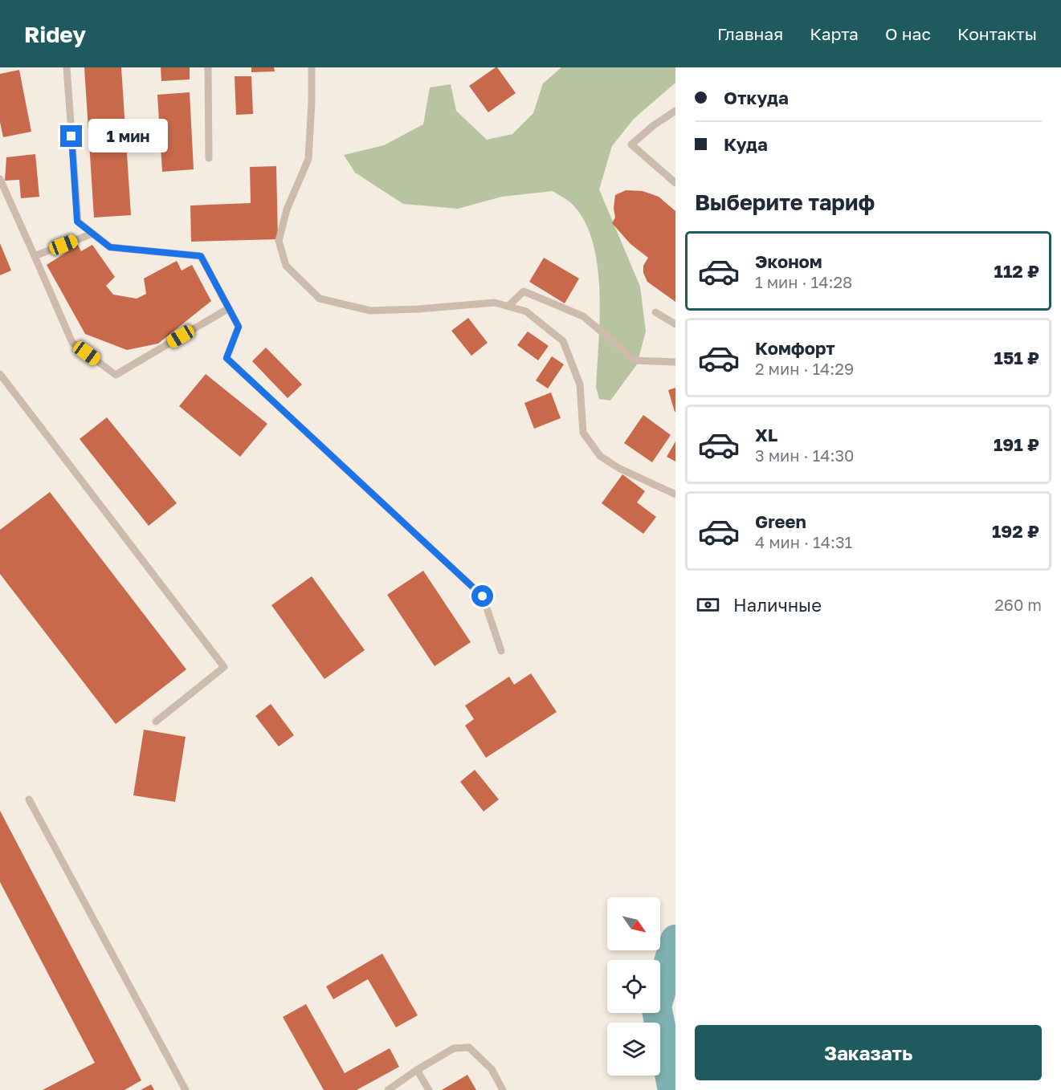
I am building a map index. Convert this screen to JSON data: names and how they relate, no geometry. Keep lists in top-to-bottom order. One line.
{"north":"bottom right","page":{"header":"Ridey","nav":["Главная","Карта","О нас","Контакты"],"banner":["Откуда","Куда"],"bubble":"1 мин","heading":"Выберите тариф","list":[{"name":"Эконом","note":"1 мин · 14:28","value":"112 ₽"},{"name":"Комфорт","note":"2 мин · 14:29","value":"151 ₽"},{"name":"XL","note":"3 мин · 14:30","value":"191 ₽"},{"name":"Green","note":"4 мин · 14:31","value":"192 ₽"}],"pay":["Наличные","260 m"],"buttons":"Заказать"}}
